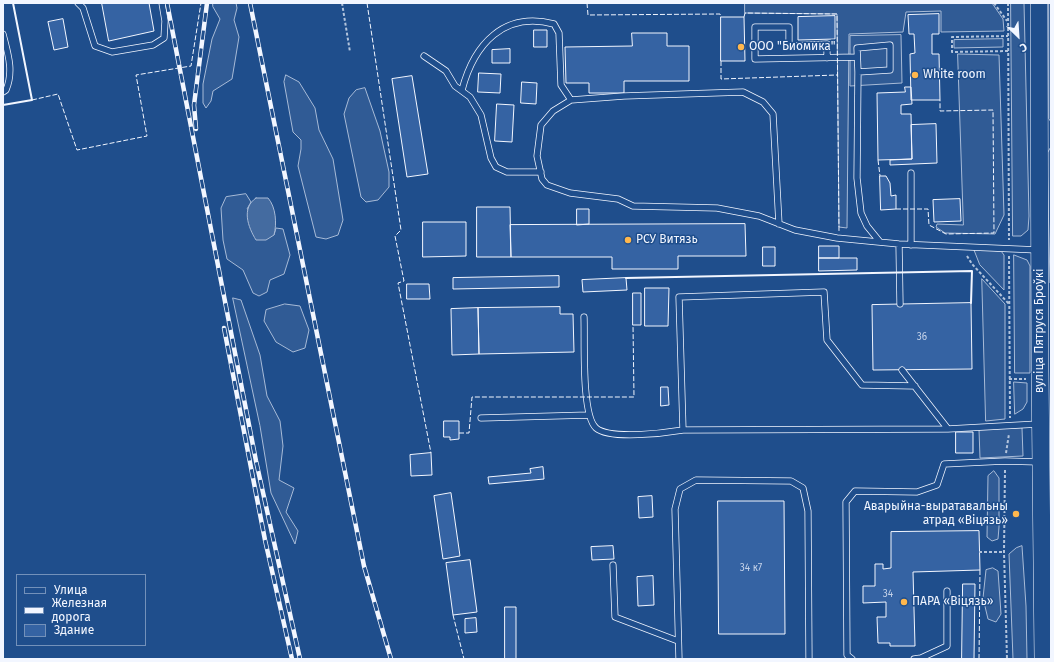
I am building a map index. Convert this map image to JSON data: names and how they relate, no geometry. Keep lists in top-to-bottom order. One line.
{"streets":{"main road":["вуліца Пятруся Броўкі"]},"places":["ООО \"Биомика\"","White room","РСУ Витязь","Аварыйна-выратавальны атрад «Віцязь»","ПАРА «Віцязь»"],"house_numbers":["36","34 к7","34"],"legend":["Улица","Железная дорога","Здание"],"north":"bottom right"}
